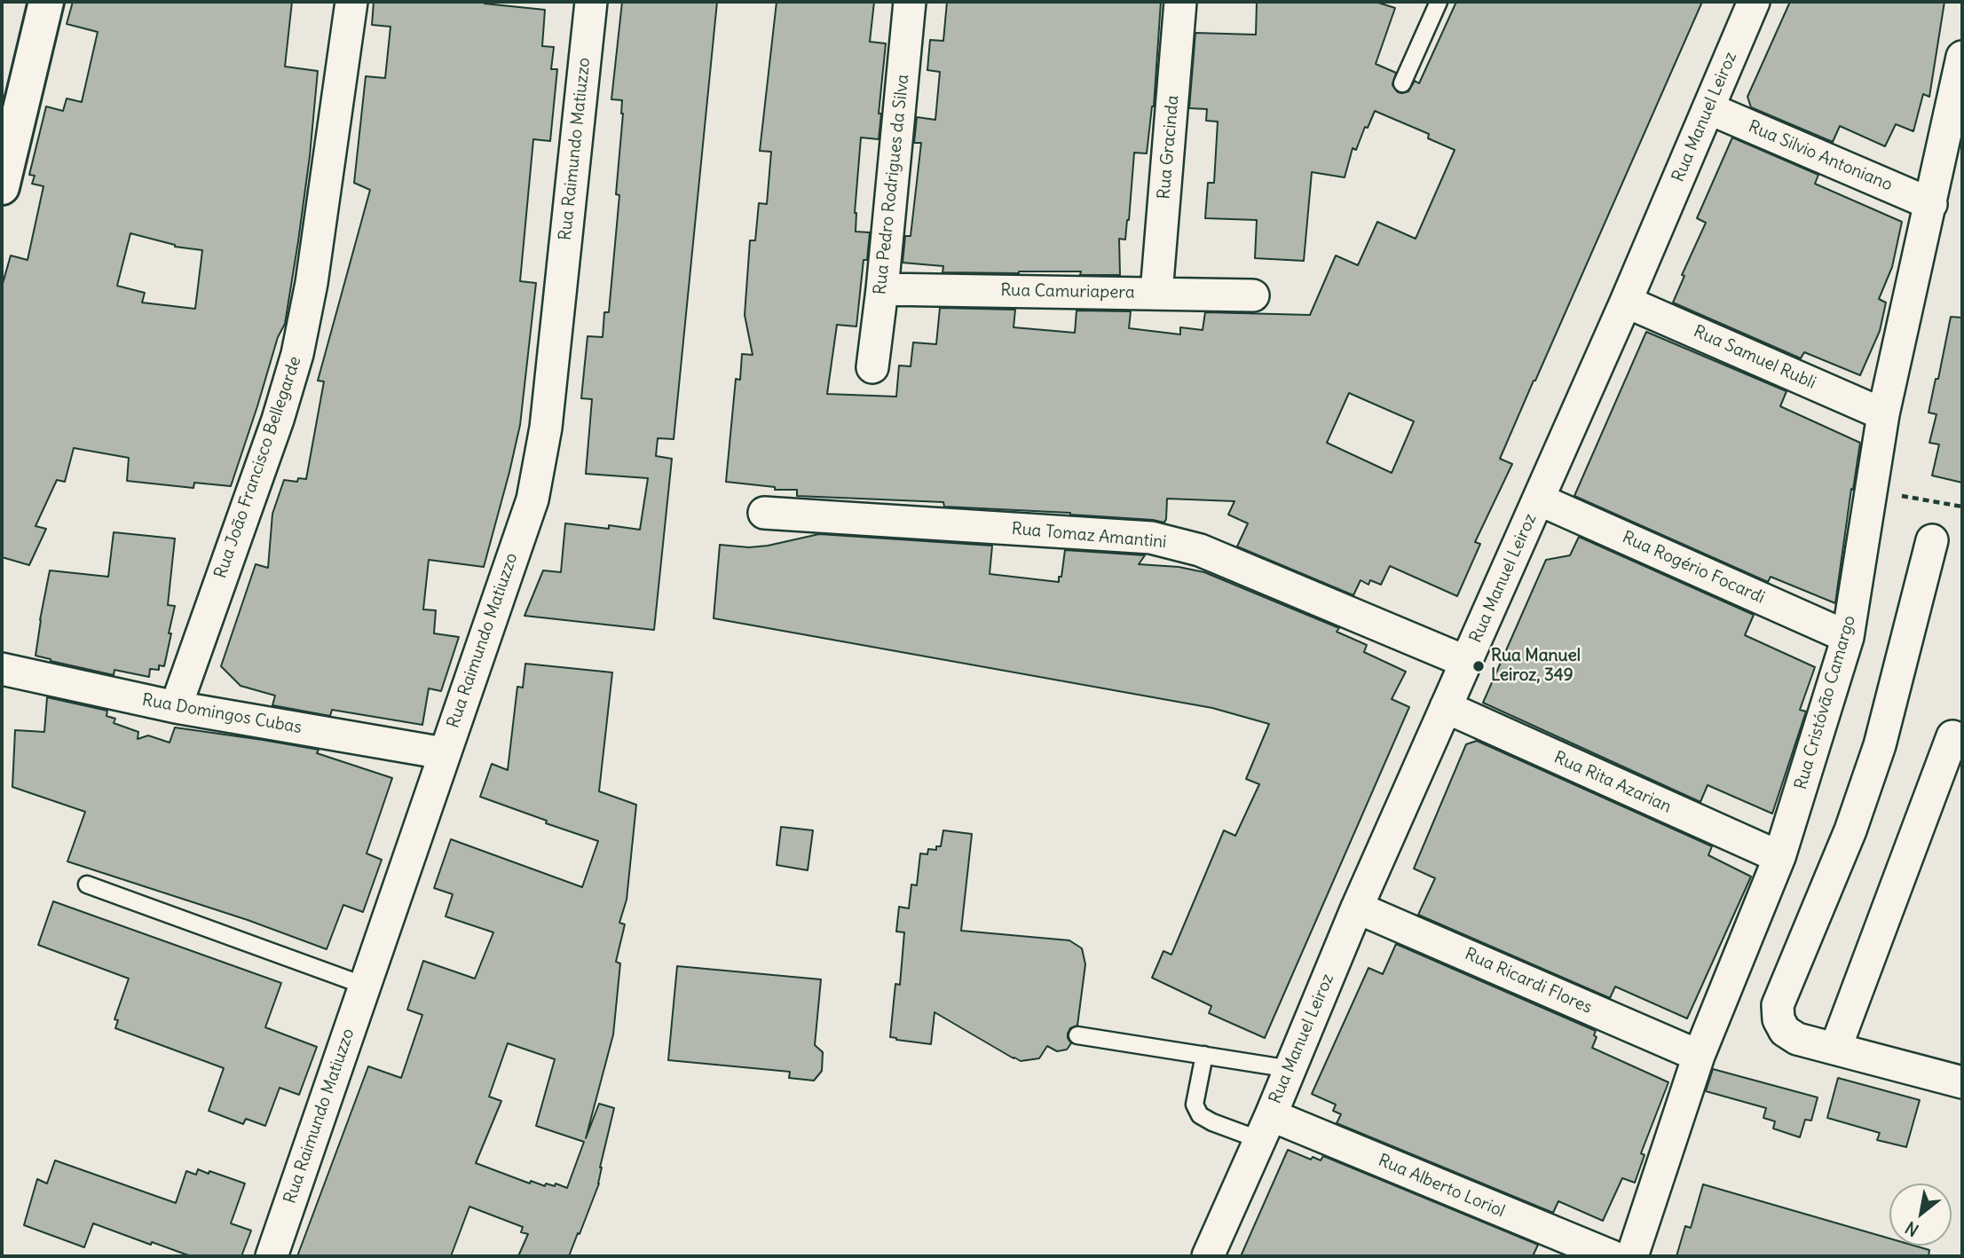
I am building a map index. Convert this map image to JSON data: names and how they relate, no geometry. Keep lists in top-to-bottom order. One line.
{"streets":{"street":["Rua Manuel Leiroz","Rua Gracinda","Rua Raimundo Matiuzzo","Rua Silvio Antoniano","Rua Pedro Rodrigues da Silva","Rua Camuriapera","Rua Samuel Rubli","Rua João Francisco Bellegarde","Rua Tomaz Amantini","Rua Rogério Focardi","Rua Cristóvão Camargo","Rua Domingos Cubas","Rua Rita Azarian","Rua Ricardi Flores","Rua Alberto Loriol"]},"crossings":[["Rua Manuel Leiroz","Rua Silvio Antoniano"],["Rua Manuel Leiroz","Rua Samuel Rubli"],["Rua Manuel Leiroz","Rua Tomaz Amantini"],["Rua Manuel Leiroz","Rua Rogério Focardi"],["Rua Manuel Leiroz","Rua Rita Azarian"],["Rua Manuel Leiroz","Rua Ricardi Flores"],["Rua Manuel Leiroz","Rua Alberto Loriol"],["Rua Gracinda","Rua Camuriapera"],["Rua Raimundo Matiuzzo","Rua Domingos Cubas"],["Rua Silvio Antoniano","Rua Cristóvão Camargo"],["Rua Pedro Rodrigues da Silva","Rua Camuriapera"],["Rua Samuel Rubli","Rua Cristóvão Camargo"],["Rua João Francisco Bellegarde","Rua Domingos Cubas"],["Rua Rogério Focardi","Rua Cristóvão Camargo"],["Rua Cristóvão Camargo","Rua Rita Azarian"],["Rua Cristóvão Camargo","Rua Ricardi Flores"]],"places":["Rua Manuel Leiroz, 349"],"north":"bottom left"}
